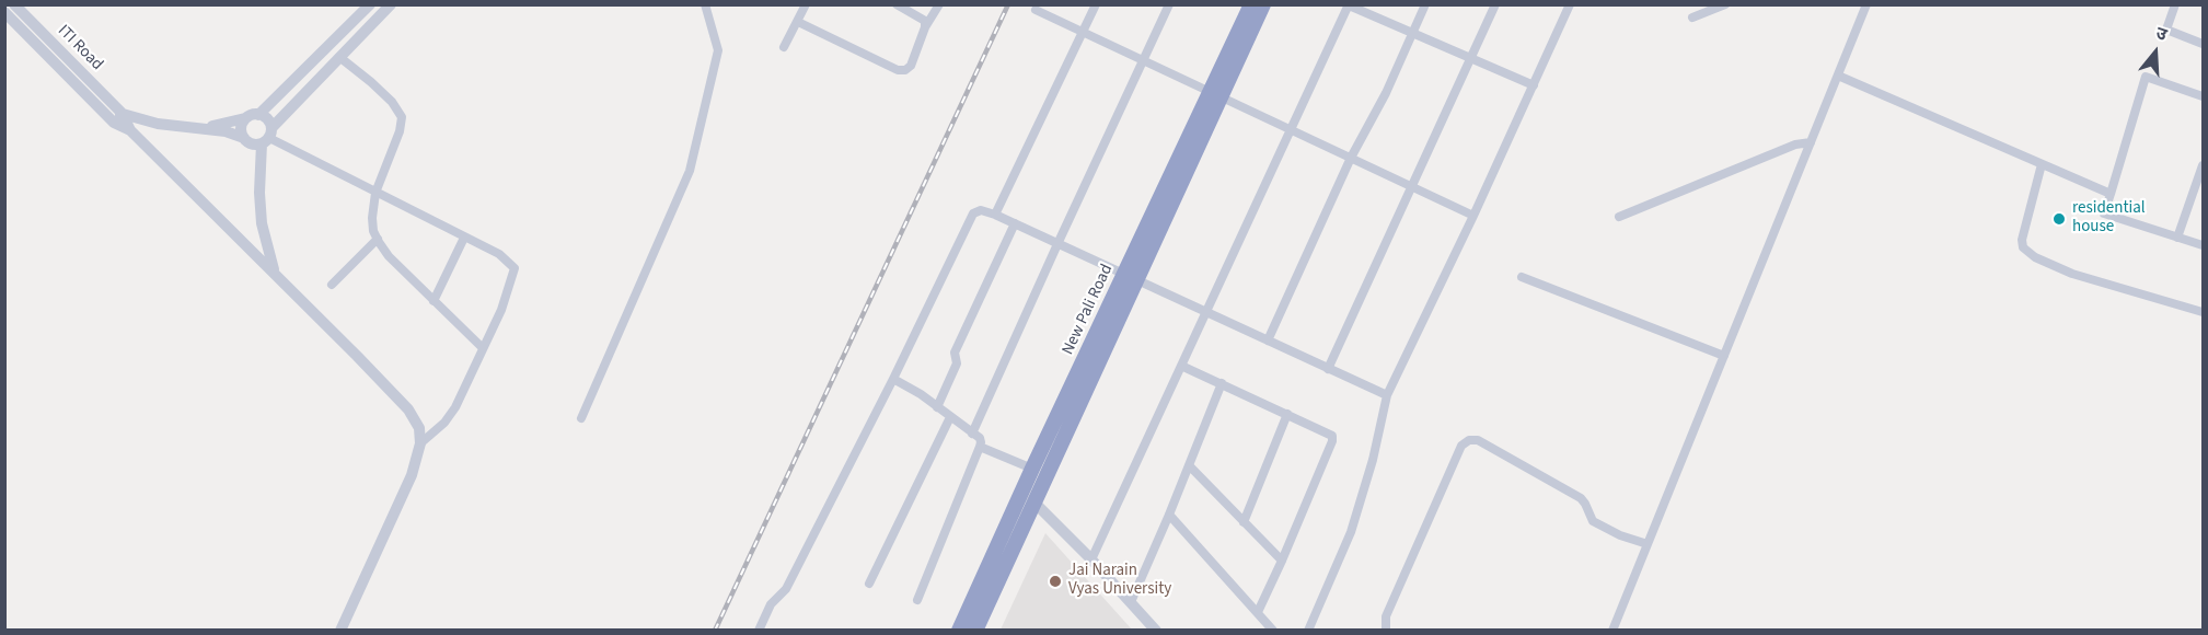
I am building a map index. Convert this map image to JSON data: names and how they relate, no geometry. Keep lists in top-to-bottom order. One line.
{"streets":{"highway":["New Pali Road"],"street":["ITI Road"]},"places":["residential house","Jai Narain Vyas University"],"north":"top"}
